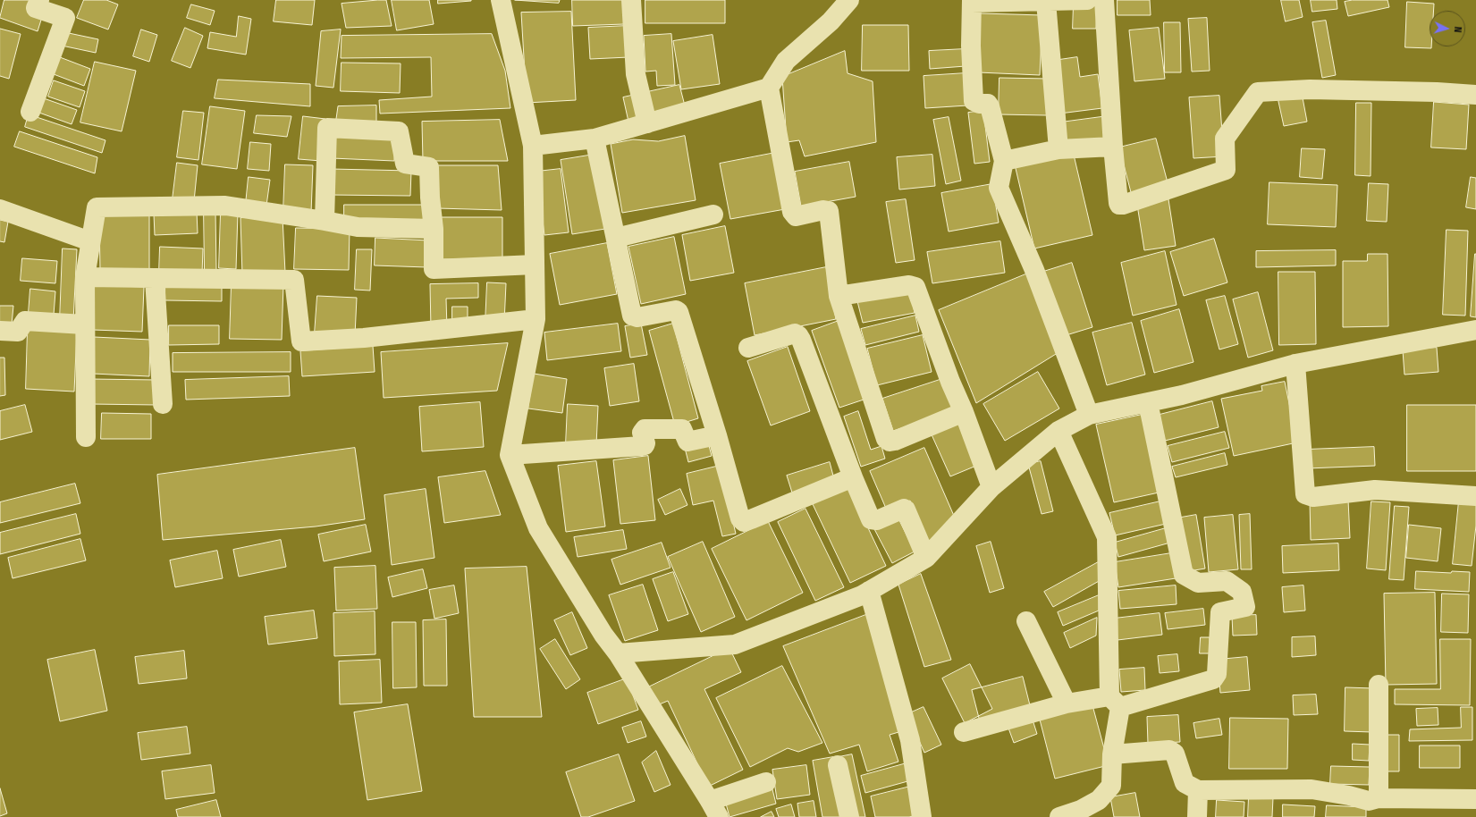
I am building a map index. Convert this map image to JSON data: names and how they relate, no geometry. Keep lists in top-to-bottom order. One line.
{"north":"right"}
